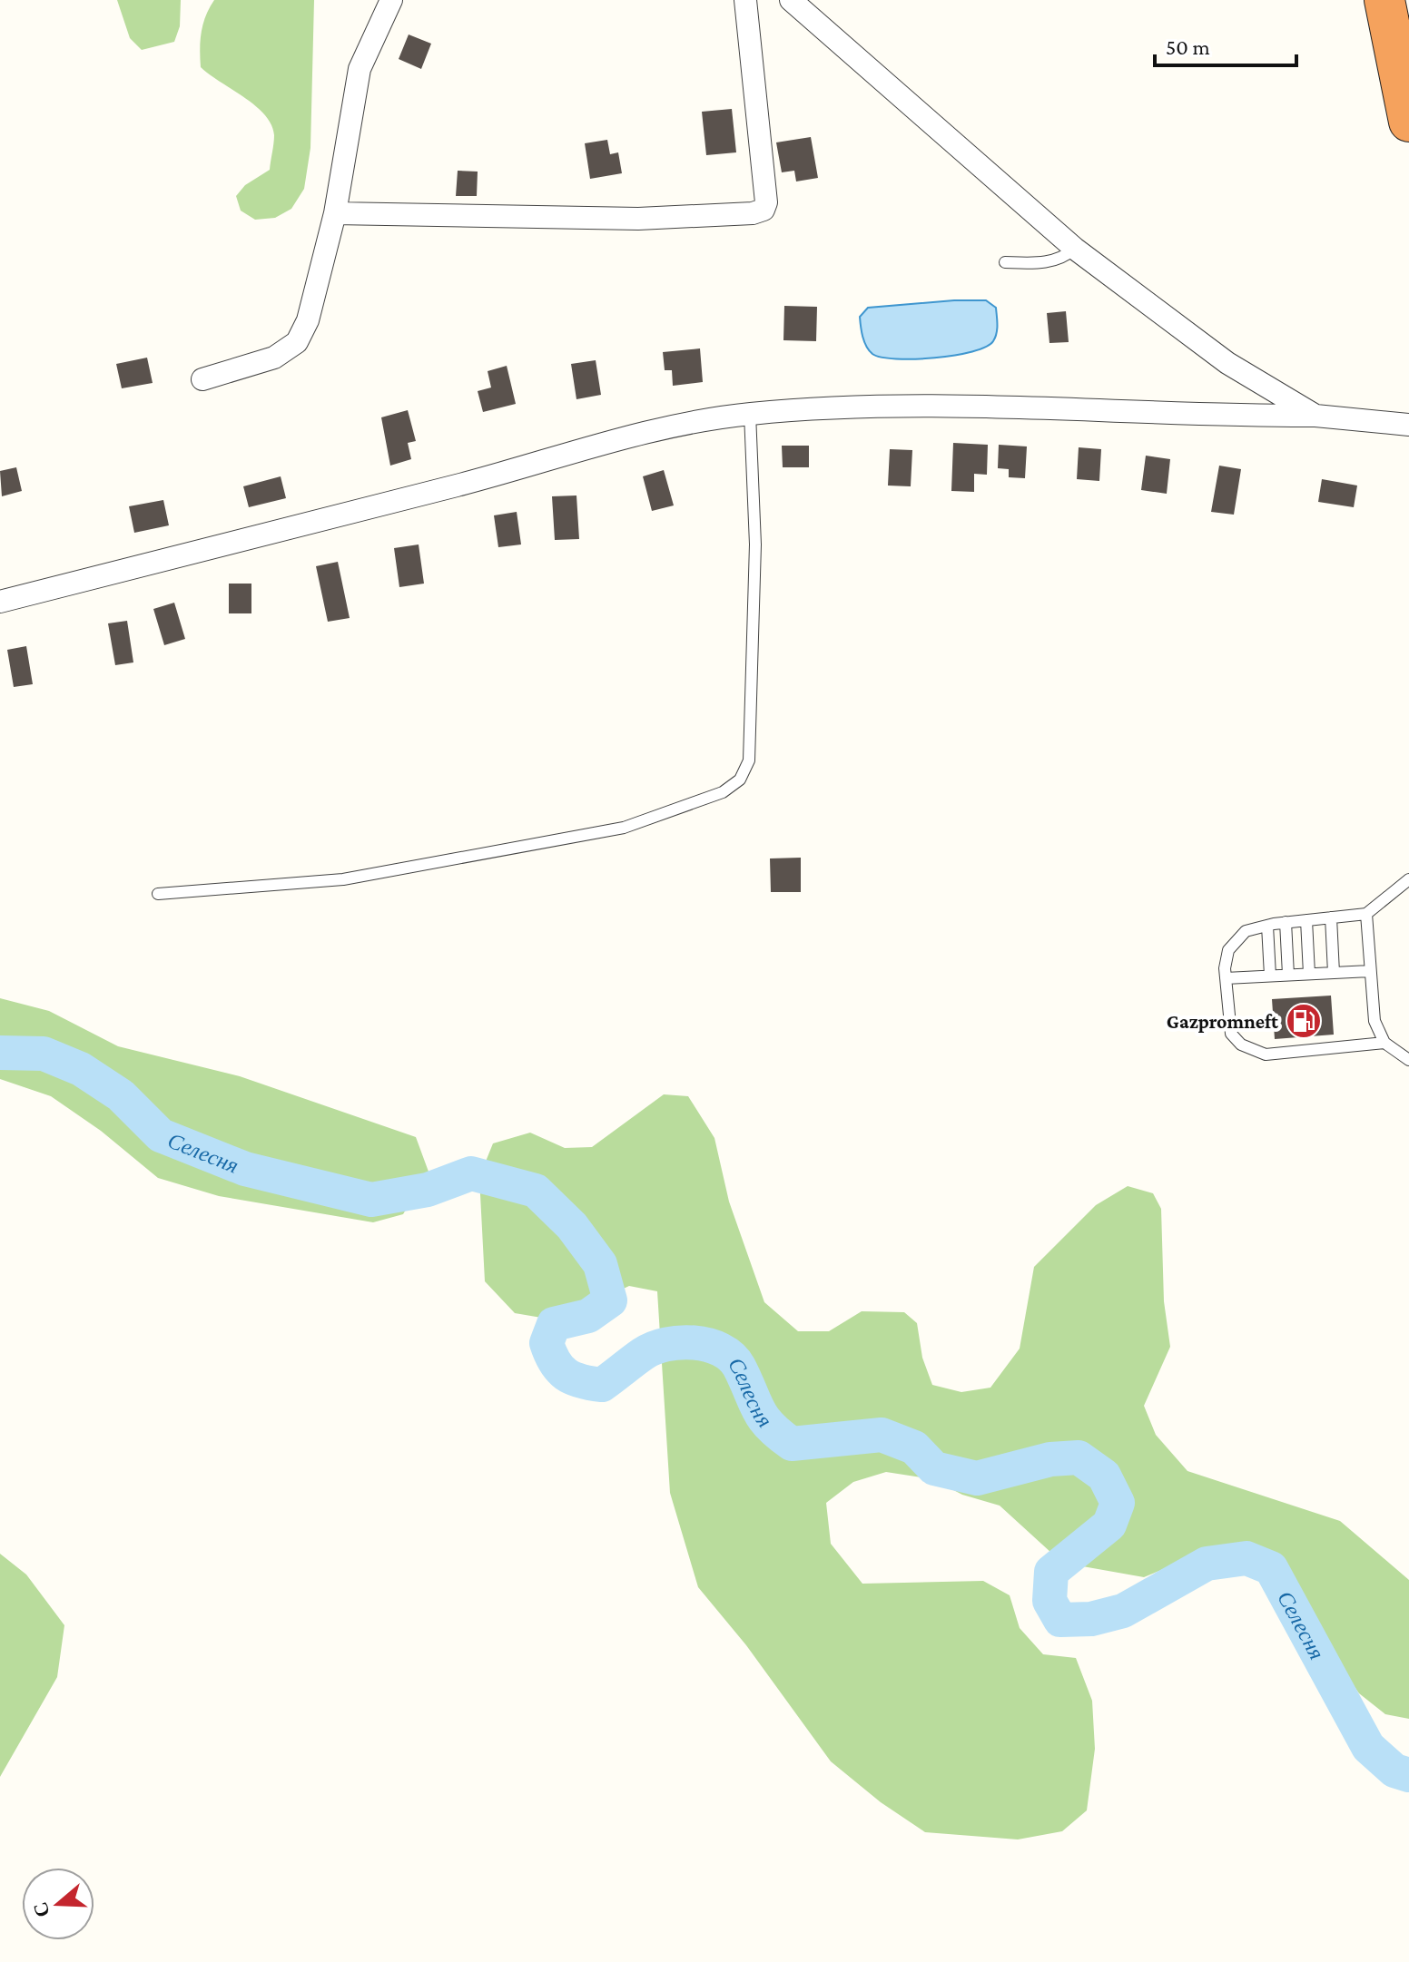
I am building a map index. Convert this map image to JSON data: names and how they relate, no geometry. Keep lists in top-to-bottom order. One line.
{"water":["Селесня"],"places":{"fuel station":["Gazpromneft"]},"scale_bar":"50 m","north":"left"}
